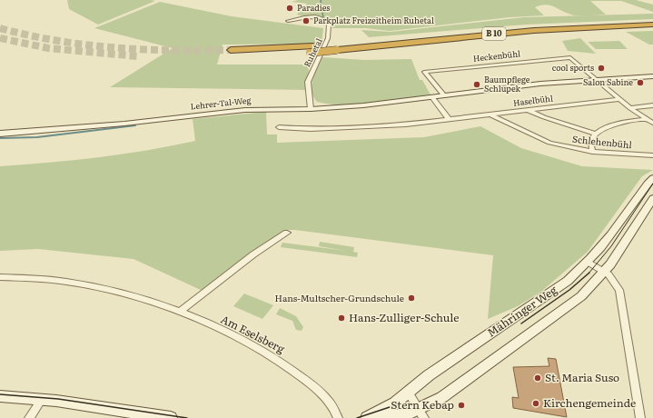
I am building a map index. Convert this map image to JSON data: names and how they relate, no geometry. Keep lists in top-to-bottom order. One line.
{"streets":{"highway":["B 10"],"street":["Ruhetal","Heckenbühl","Haselbühl","Lehrer-Tal-Weg","Schlehenbühl","Mähringer Weg","Am Eselsberg"]},"crossings":[["Ruhetal","Lehrer-Tal-Weg"],["Heckenbühl","Lehrer-Tal-Weg"],["Haselbühl","Schlehenbühl"]],"places":["Paradies","Parkplatz Freizeitheim Ruhetal","cool sports","Salon Sabine","Baumpflege Schlupek","Hans-Multscher-Grundschule","Hans-Zulliger-Schule","St. Maria Suso","Kirchengemeinde","Stern Kebap"]}
